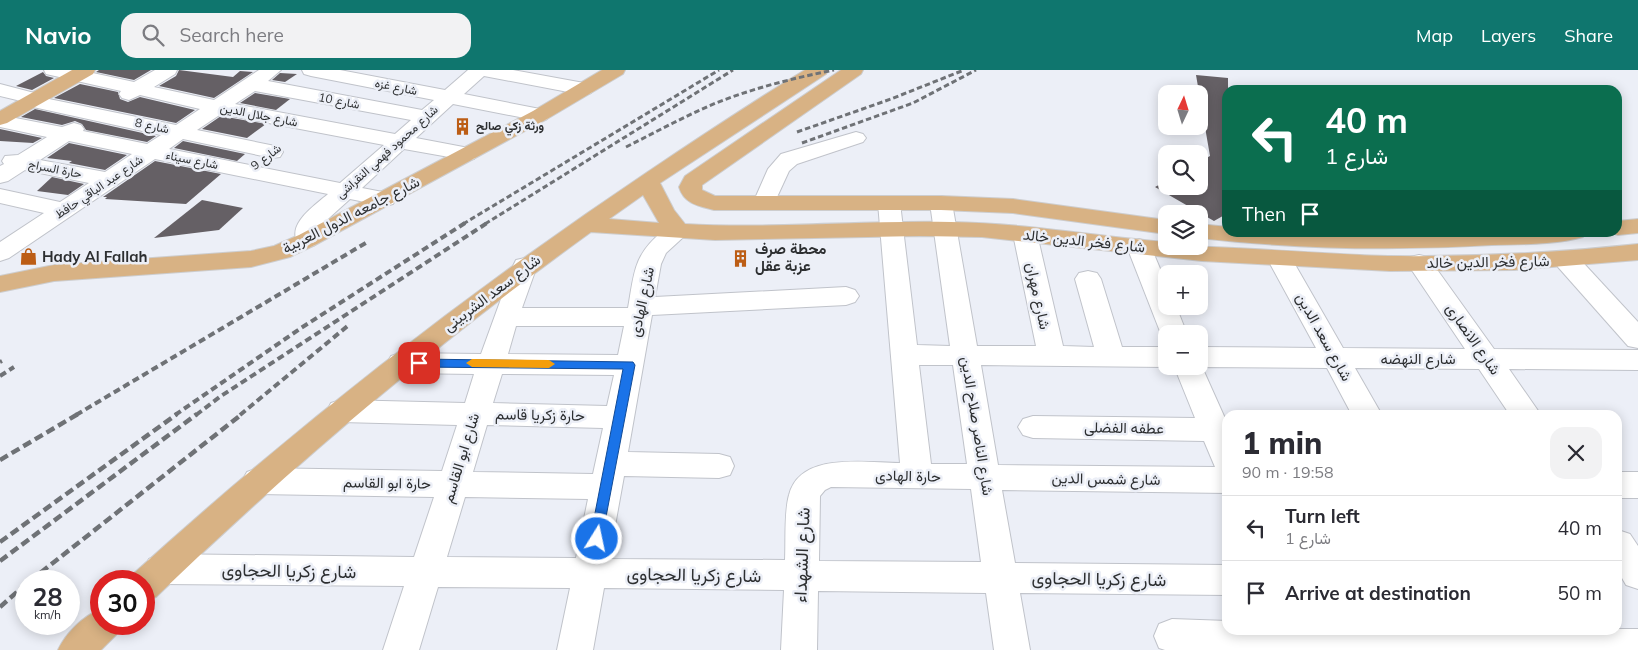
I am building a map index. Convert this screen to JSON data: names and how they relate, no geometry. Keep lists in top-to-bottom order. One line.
{"streets":{"main road":["شارع جامعه الدول العربية","شارع فخر الدين خالد","شارع سعد الشربينى"],"street":["شارع غزه","شارع 10","شارع جلال الدين","شارع 8","شارع محمود فهمي النقراشى","شارع 9","شارع سيناء","حارة السراج","شارع عبد الباقي حافظ","شارع مهران","شارع الهادى","شارع سعد الدين","شارع الانصارى","شارع النهضه","حارة زكريا قاسم","شارع الناصر صلاح الدين","عطفه الفضلى","شارع ابو القاسم","حارة الهادى","شارع شمس الدين","حارة ابو القاسم","شارع الشهداء","شارع زكريا الحجاوى"]},"crossings":[["شارع غزه","شارع محمود فهمي النقراشى"],["شارع غزه","شارع 9"],["شارع غزه","شارع جامعه الدول العربية"],["شارع 10","شارع محمود فهمي النقراشى"],["شارع 10","شارع 9"],["شارع 10","شارع عبد الباقي حافظ"],["شارع جلال الدين","شارع محمود فهمي النقراشى"],["شارع جلال الدين","شارع 9"],["شارع جلال الدين","شارع عبد الباقي حافظ"],["شارع جلال الدين","شارع جامعه الدول العربية"],["شارع 8","شارع 9"],["شارع 8","شارع عبد الباقي حافظ"],["شارع محمود فهمي النقراشى","شارع سيناء"],["شارع محمود فهمي النقراشى","شارع جامعه الدول العربية"],["شارع 9","شارع سيناء"],["شارع سيناء","شارع عبد الباقي حافظ"],["شارع سيناء","شارع جامعه الدول العربية"],["حارة السراج","شارع عبد الباقي حافظ"],["شارع فخر الدين خالد","شارع سعد الشربينى"],["شارع فخر الدين خالد","شارع مهران"],["شارع فخر الدين خالد","شارع الهادى"],["شارع فخر الدين خالد","شارع سعد الدين"],["شارع فخر الدين خالد","شارع الانصارى"],["شارع فخر الدين خالد","شارع الناصر صلاح الدين"],["شارع سعد الشربينى","حارة زكريا قاسم"],["شارع سعد الشربينى","شارع ابو القاسم"],["شارع سعد الشربينى","حارة ابو القاسم"],["شارع الهادى","حارة زكريا قاسم"],["شارع الهادى","حارة ابو القاسم"],["شارع الهادى","شارع زكريا الحجاوى"],["شارع سعد الدين","شارع النهضه"],["شارع الانصارى","شارع النهضه"],["حارة زكريا قاسم","شارع ابو القاسم"],["شارع الناصر صلاح الدين","حارة الهادى"],["شارع الناصر صلاح الدين","شارع شمس الدين"],["شارع الناصر صلاح الدين","شارع زكريا الحجاوى"],["شارع ابو القاسم","حارة ابو القاسم"],["شارع ابو القاسم","شارع زكريا الحجاوى"],["حارة الهادى","شارع شمس الدين"],["حارة الهادى","شارع الشهداء"],["شارع الشهداء","شارع زكريا الحجاوى"]],"places":{"building":["ورثة زكي صالح","محطة صرف عزبة عقل"],"shop":["Hady Al Fallah"]},"north":"top","page":{"header":"Navio","search":"Search here","nav":["Map","Layers","Share"],"map_buttons":["+","−"],"turn":["40 m","شارع 1"],"then":"Then","heading":["1 min","90 m · 19:58"],"list":[{"name":"Turn left","note":"شارع 1","value":"40 m"},{"name":"Arrive at destination","value":"50 m"}],"speed":"28 km/h","limit":"30"}}
